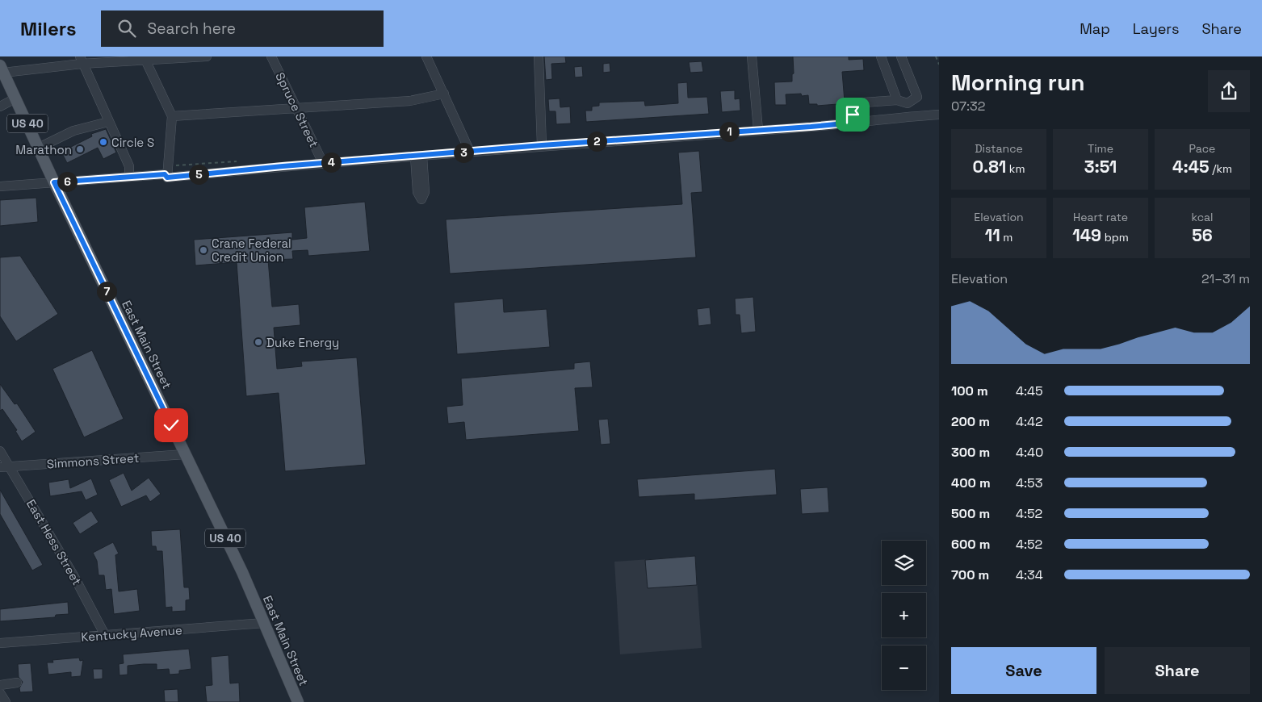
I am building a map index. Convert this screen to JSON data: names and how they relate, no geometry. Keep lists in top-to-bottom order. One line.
{"streets":{"main road":["US 40","East Main Street"],"street":["Spruce Street","Simmons Street","East Hess Street","Kentucky Avenue"]},"crossings":[["East Main Street","Simmons Street"],["East Main Street","Kentucky Avenue"],["Simmons Street","East Hess Street"],["East Hess Street","Kentucky Avenue"]],"places":["Circle S","Marathon","Crane Federal Credit Union","Duke Energy"],"page":{"header":"Milers","search":"Search here","nav":["Map","Layers","Share"],"heading":["Morning run","07:32"],"pins":["1","2","3","4","5","6","7"],"stats":[["Distance","0.81 km"],["Time","3:51"],["Pace","4:45 /km"],["Elevation","11 m"],["Heart rate","149 bpm"],["kcal","56"]],"chart":["Elevation","21–31 m"],"list":[{"name":"100 m","note":"4:45"},{"name":"200 m","note":"4:42"},{"name":"300 m","note":"4:40"},{"name":"400 m","note":"4:53"},{"name":"500 m","note":"4:52"},{"name":"600 m","note":"4:52"},{"name":"700 m","note":"4:34"}],"map_buttons":["+","−"],"buttons":["Save","Share"]}}
